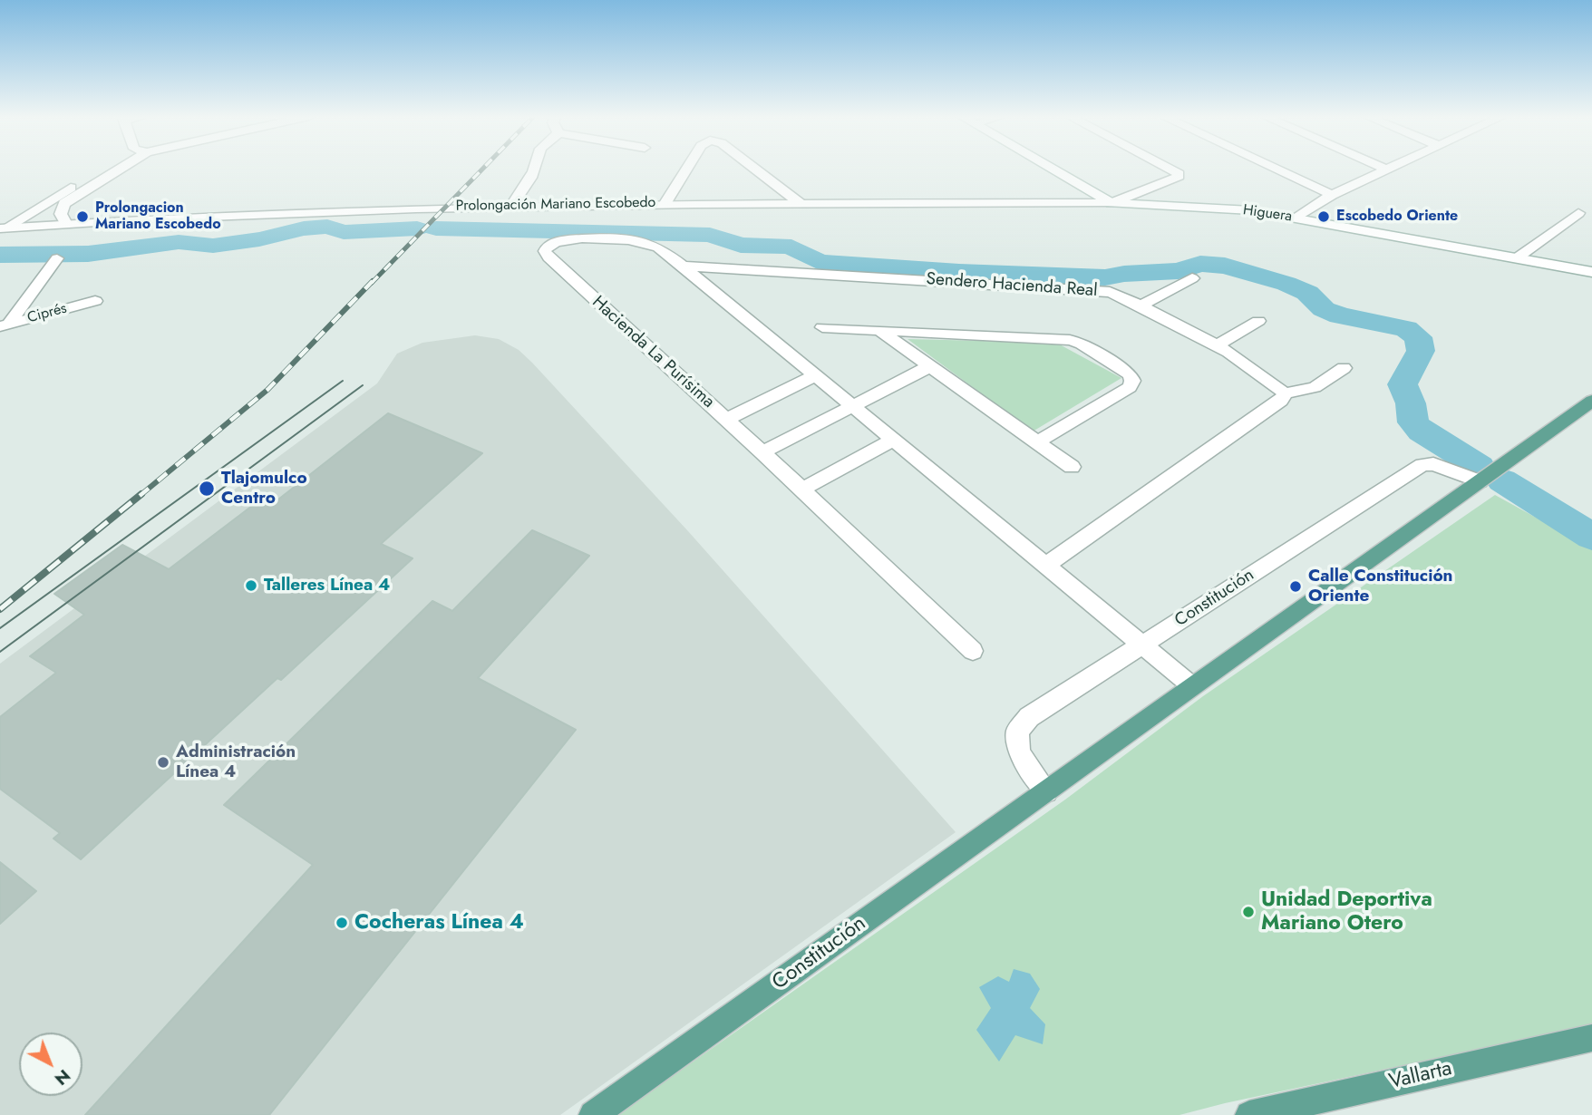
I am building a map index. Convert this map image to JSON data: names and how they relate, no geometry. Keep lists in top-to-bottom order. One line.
{"streets":{"main road":["Constitución","Vallarta"],"street":["Prolongación Mariano Escobedo","Higuera","Sendero Hacienda Real","Ciprés","Hacienda La Purísima"]},"crossings":[["Prolongación Mariano Escobedo","Higuera"],["Sendero Hacienda Real","Hacienda La Purísima"]],"places":["Prolongacion Mariano Escobedo","Escobedo Oriente","Tlajomulco Centro","Talleres Línea 4","Calle Constitución Oriente","Administración Línea 4","Unidad Deportiva Mariano Otero","Cocheras Línea 4"],"north":"bottom right"}
